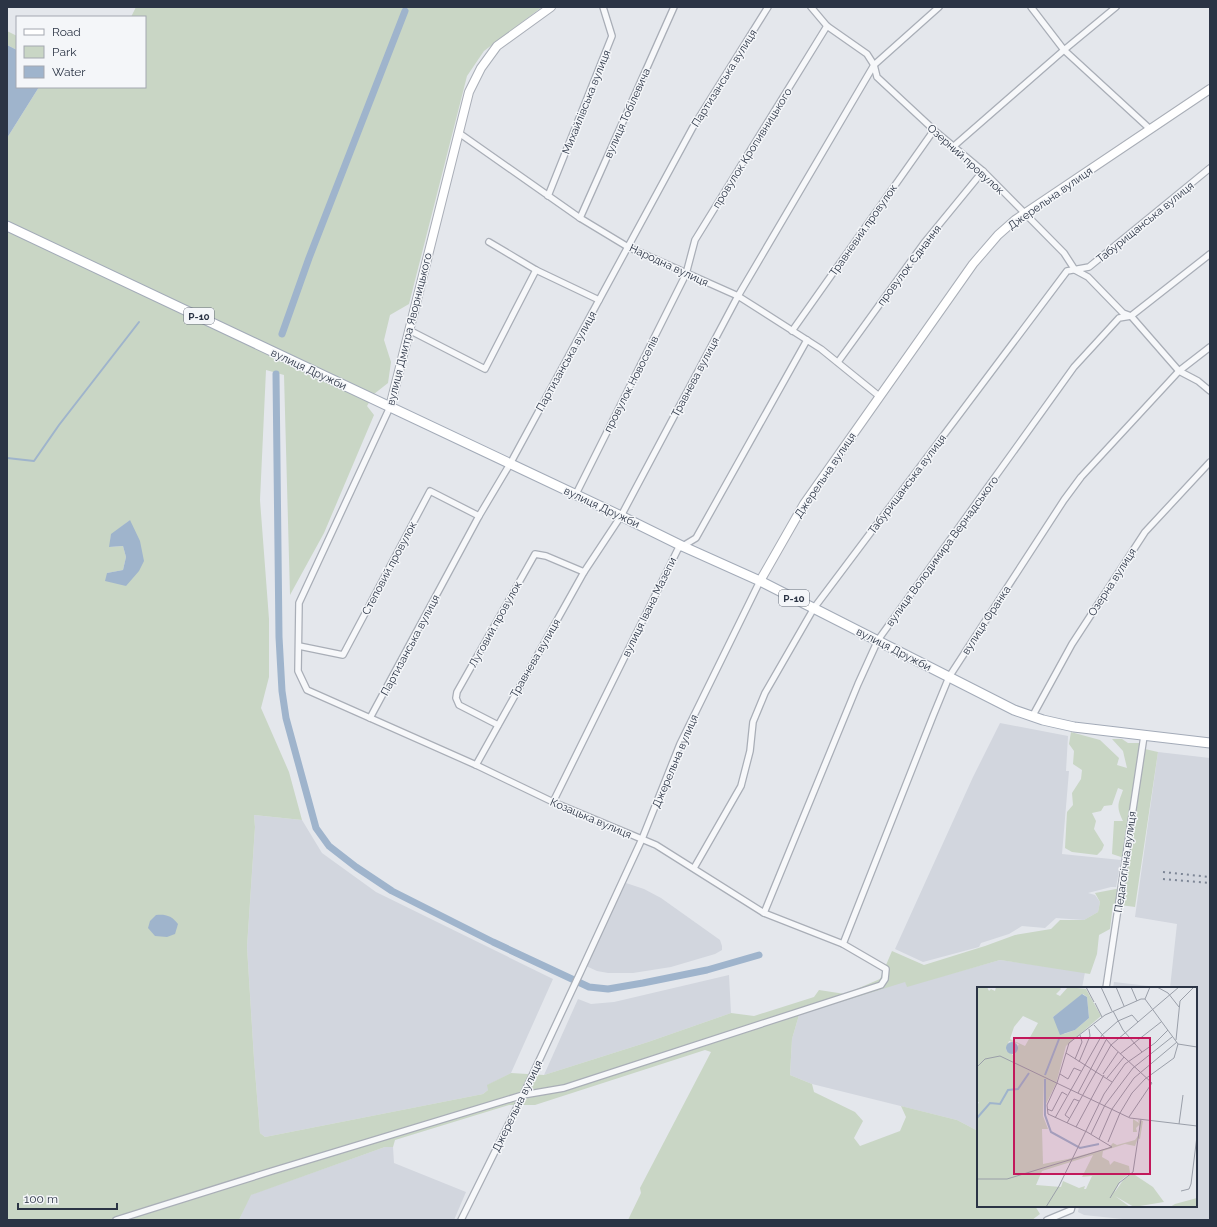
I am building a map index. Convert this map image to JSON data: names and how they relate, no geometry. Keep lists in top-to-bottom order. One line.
{"streets":{"main road":["Р-10","вулиця Дружби"],"street":["Партизанська вулиця","Михайлівська вулиця","вулиця Тобілевича","провулок Кропивницького","Озерний провулок","Джерельна вулиця","Табурищанська вулиця","Травневий провулок","Народна вулиця","провулок Єднання","вулиця Дмитра Яворницького","Травнева вулиця","провулок Новоселів","вулиця Володимира Вернадського","Степовий провулок","Озерна вулиця","вулиця Івана Мазепи","вулиця Франка","Луговий провулок","Козацька вулиця","Педагогічна вулиця"]},"crossings":[["Партизанська вулиця","Народна вулиця"],["Партизанська вулиця","вулиця Дружби"],["Партизанська вулиця","Степовий провулок"],["Партизанська вулиця","Козацька вулиця"],["Михайлівська вулиця","Народна вулиця"],["вулиця Тобілевича","Народна вулиця"],["провулок Кропивницького","Озерний провулок"],["провулок Кропивницького","Народна вулиця"],["провулок Кропивницького","провулок Новоселів"],["Озерний провулок","Джерельна вулиця"],["Озерний провулок","Табурищанська вулиця"],["Озерний провулок","Травневий провулок"],["Озерний провулок","провулок Єднання"],["Озерний провулок","Травнева вулиця"],["Озерний провулок","вулиця Володимира Вернадського"],["Озерний провулок","вулиця Франка"],["Джерельна вулиця","Народна вулиця"],["Джерельна вулиця","вулиця Дружби"],["Джерельна вулиця","Козацька вулиця"],["Табурищанська вулиця","вулиця Дружби"],["Табурищанська вулиця","Козацька вулиця"],["Травневий провулок","Народна вулиця"],["Народна вулиця","провулок Єднання"],["Народна вулиця","вулиця Дмитра Яворницького"],["Народна вулиця","Травнева вулиця"],["Народна вулиця","провулок Новоселів"],["Народна вулиця","вулиця Івана Мазепи"],["вулиця Дмитра Яворницького","вулиця Дружби"],["вулиця Дмитра Яворницького","Степовий провулок"],["вулиця Дмитра Яворницького","Козацька вулиця"],["вулиця Дружби","Травнева вулиця"],["вулиця Дружби","провулок Новоселів"],["вулиця Дружби","вулиця Володимира Вернадського"],["вулиця Дружби","Озерна вулиця"],["вулиця Дружби","вулиця Івана Мазепи"],["вулиця Дружби","вулиця Франка"],["вулиця Дружби","Педагогічна вулиця"],["Травнева вулиця","Луговий провулок"],["Травнева вулиця","Козацька вулиця"],["вулиця Володимира Вернадського","Козацька вулиця"],["вулиця Івана Мазепи","Козацька вулиця"],["вулиця Франка","Козацька вулиця"]],"legend":["Road","Park","Water"],"scale_bar":"100 m"}
